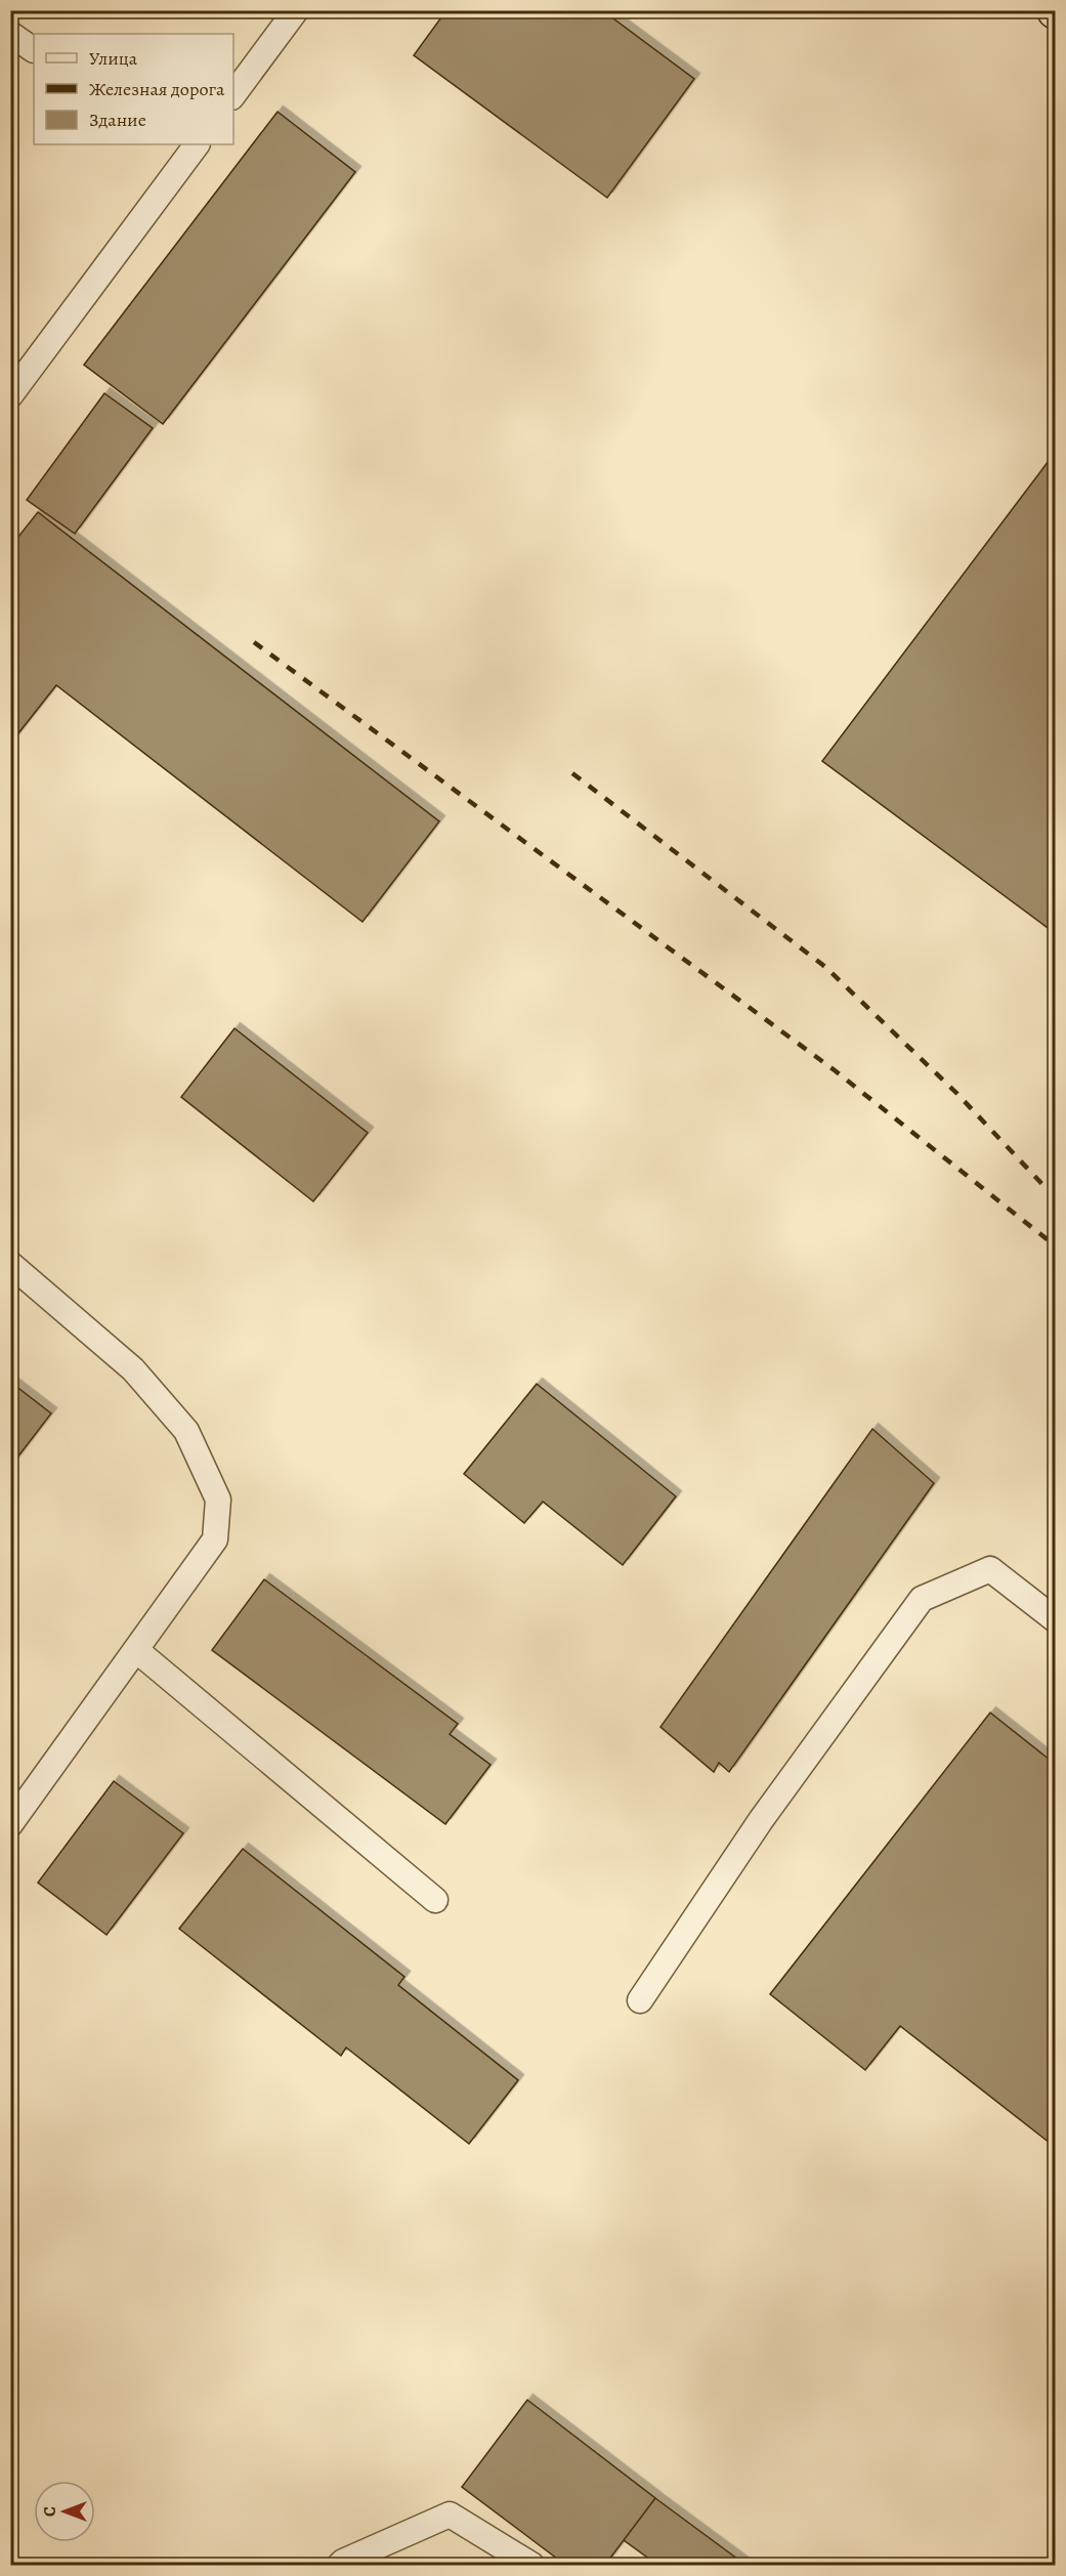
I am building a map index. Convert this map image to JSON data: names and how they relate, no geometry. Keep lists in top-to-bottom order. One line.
{"legend":["Улица","Железная дорога","Здание"],"north":"left"}
